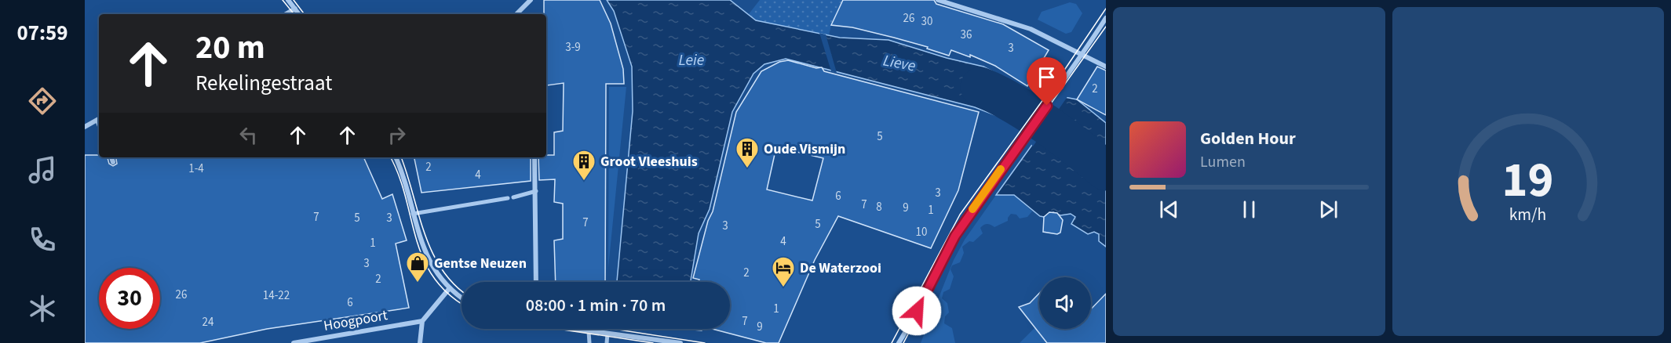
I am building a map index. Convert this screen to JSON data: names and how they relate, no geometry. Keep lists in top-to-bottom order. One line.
{"streets":{"street":["Hoogpoort"]},"water":["Leie","Lieve"],"places":{"building":["Oude Vismijn","Groot Vleeshuis"],"shop":["Gentse Neuzen"],"hotel":["De Waterzooi"]},"house_numbers":["26","30","36","3-9","3","2","5","2","1-4","4","3","6","7","8","9","1","7","5","3","7","5","3","10","4","1","3","2","2","26","14-22","6","1","7","24","9"],"page":{"tabs":"07:59","turn":["20 m","Rekelingestraat"],"song":["Golden Hour","Lumen"],"limit":"30","trip":"08:00 · 1 min · 70 m","gauge":["19","km/h"]}}
